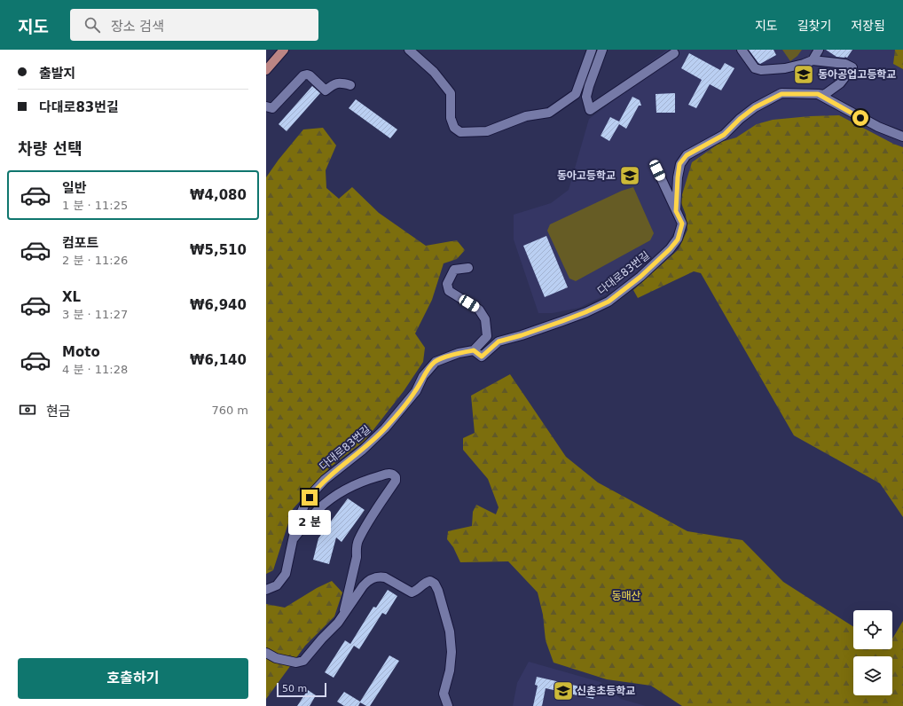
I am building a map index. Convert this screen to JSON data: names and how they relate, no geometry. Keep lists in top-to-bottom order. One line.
{"streets":{"street":["다대로83번길"]},"parks":["동매산"],"places":{"school or university":["동아공업고등학교","동아고등학교","신촌초등학교"]},"scale_bar":"50 m","page":{"header":"지도","search":"장소 검색","nav":["지도","길찾기","저장됨"],"banner":["출발지","다대로83번길"],"heading":"차량 선택","list":[{"name":"일반","note":"1 분 · 11:25","value":"₩4,080"},{"name":"컴포트","note":"2 분 · 11:26","value":"₩5,510"},{"name":"XL","note":"3 분 · 11:27","value":"₩6,940"},{"name":"Moto","note":"4 분 · 11:28","value":"₩6,140"}],"pay":["현금","760 m"],"bubble":"2 분","buttons":"호출하기","scale":"50 m"}}
